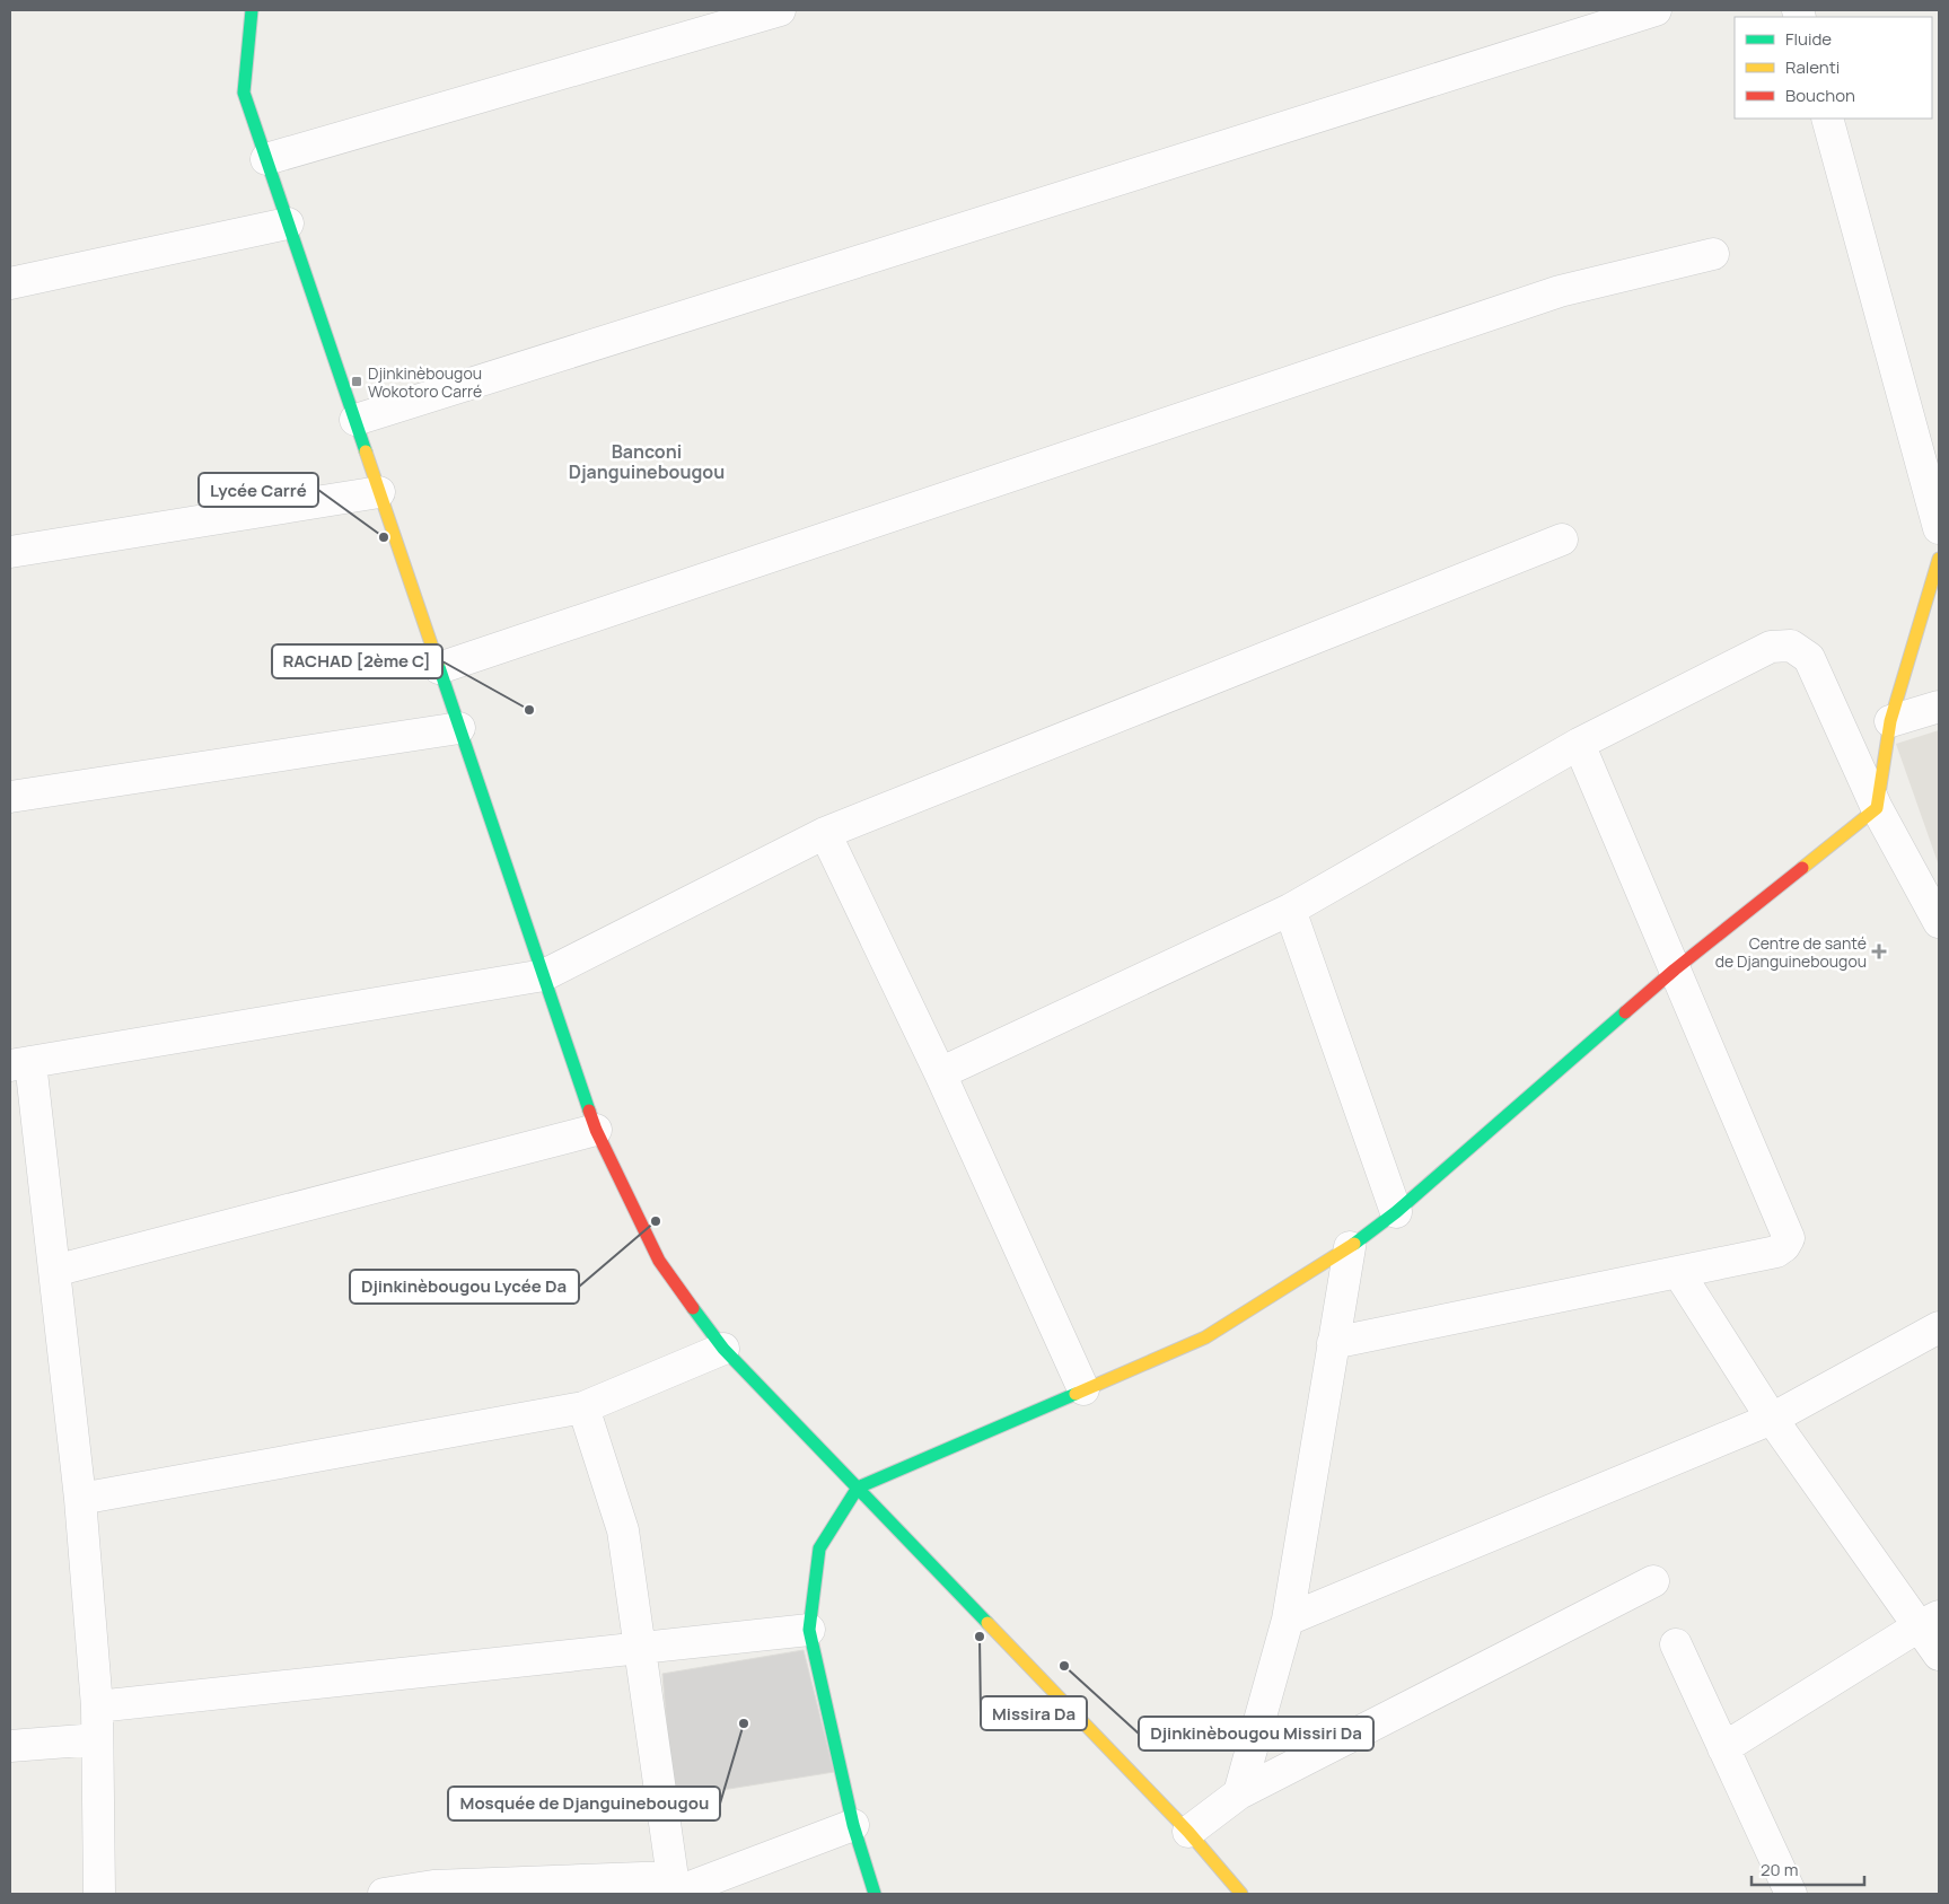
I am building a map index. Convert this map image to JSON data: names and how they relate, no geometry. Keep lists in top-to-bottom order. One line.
{"districts":["Banconi Djanguinebougou"],"places":{"transit":["Djinkinèbougou Wokotoro Carré"],"other":["Lycée Carré","RACHAD [2ème C]","Djinkinèbougou Lycée Da","Missira Da","Djinkinèbougou Missiri Da","Mosquée de Djanguinebougou"],"health":["Centre de santé de Djanguinebougou"]},"legend":["Fluide","Ralenti","Bouchon"],"scale_bar":"20 m"}
